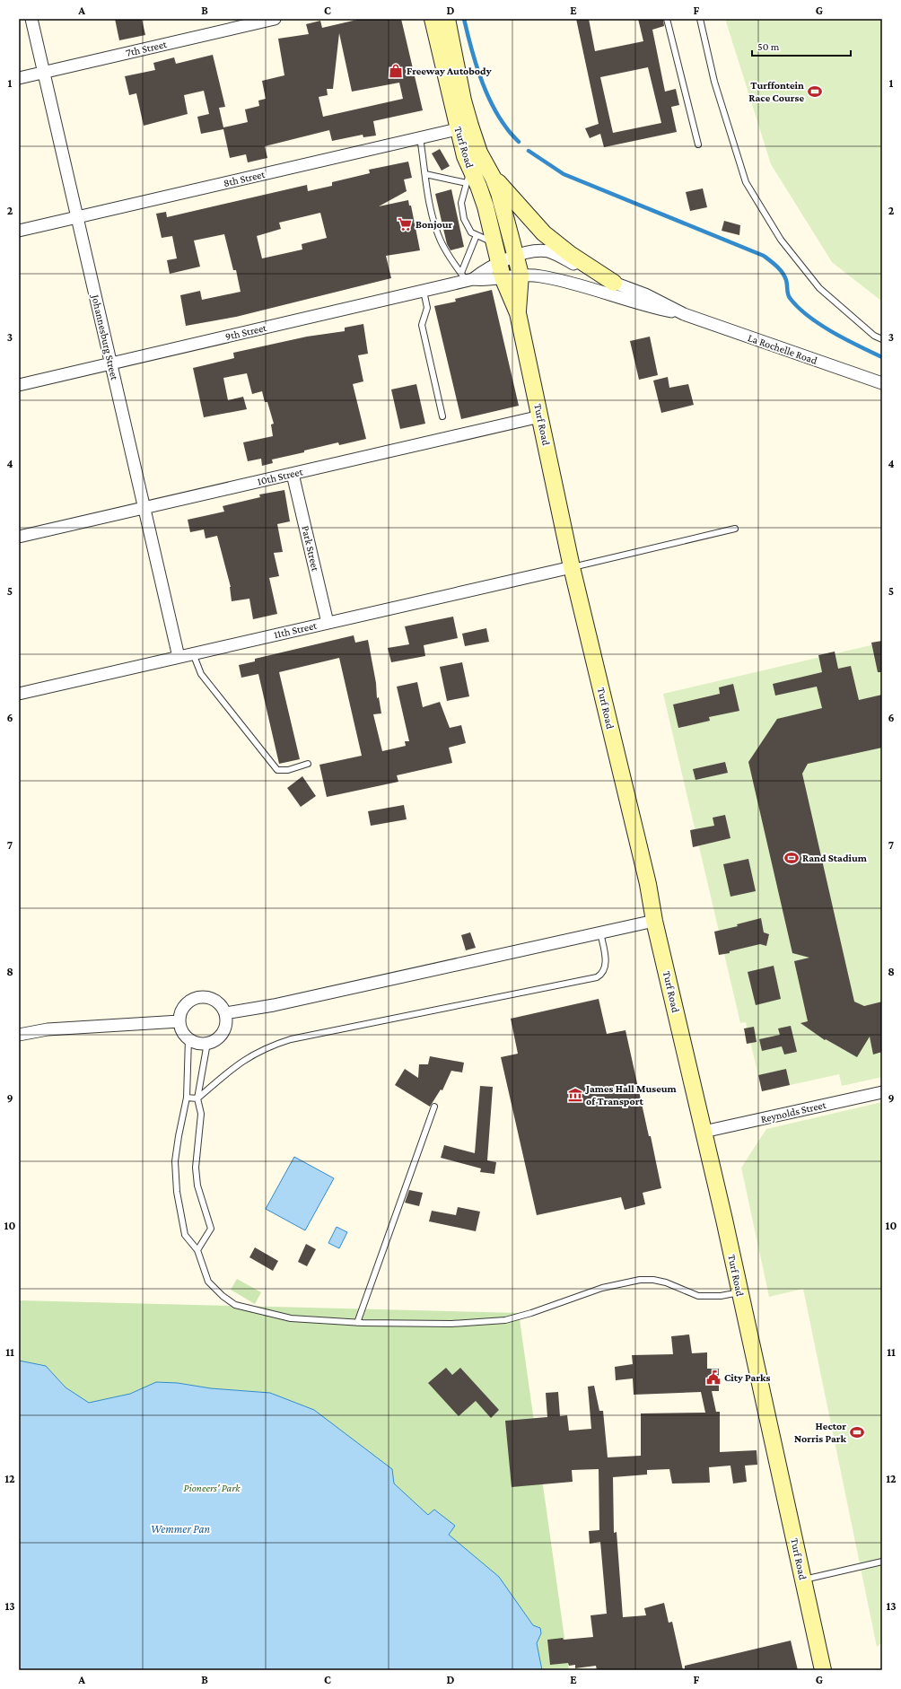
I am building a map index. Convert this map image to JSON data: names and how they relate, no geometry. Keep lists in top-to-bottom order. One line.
{"streets":{"main road":["Turf Road"],"street":["7th Street","8th Street","9th Street","Johannesburg Street","La Rochelle Road","10th Street","Park Street","11th Street","Reynolds Street"]},"crossings":[["7th Street","Johannesburg Street"],["Turf Road","8th Street"],["Turf Road","9th Street"],["Turf Road","La Rochelle Road"],["Turf Road","10th Street"],["Turf Road","11th Street"],["Turf Road","Reynolds Street"],["8th Street","Johannesburg Street"],["9th Street","Johannesburg Street"],["9th Street","La Rochelle Road"],["Johannesburg Street","10th Street"],["Johannesburg Street","11th Street"],["10th Street","Park Street"],["Park Street","11th Street"]],"water":["Wemmer Pan"],"parks":["Pioneers' Park"],"places":{"shop":["Freeway Autobody"],"sports":["Turffontein Race Course","Rand Stadium","Hector Norris Park"],"supermarket":["Bonjour"],"museum":["James Hall Museum of Transport"],"public building":["City Parks"]},"scale_bar":"50 m","grid":{"columns":["A","B","C","D","E","F","G"],"rows":["1","2","3","4","5","6","7","8","9","10","11","12","13"]}}
